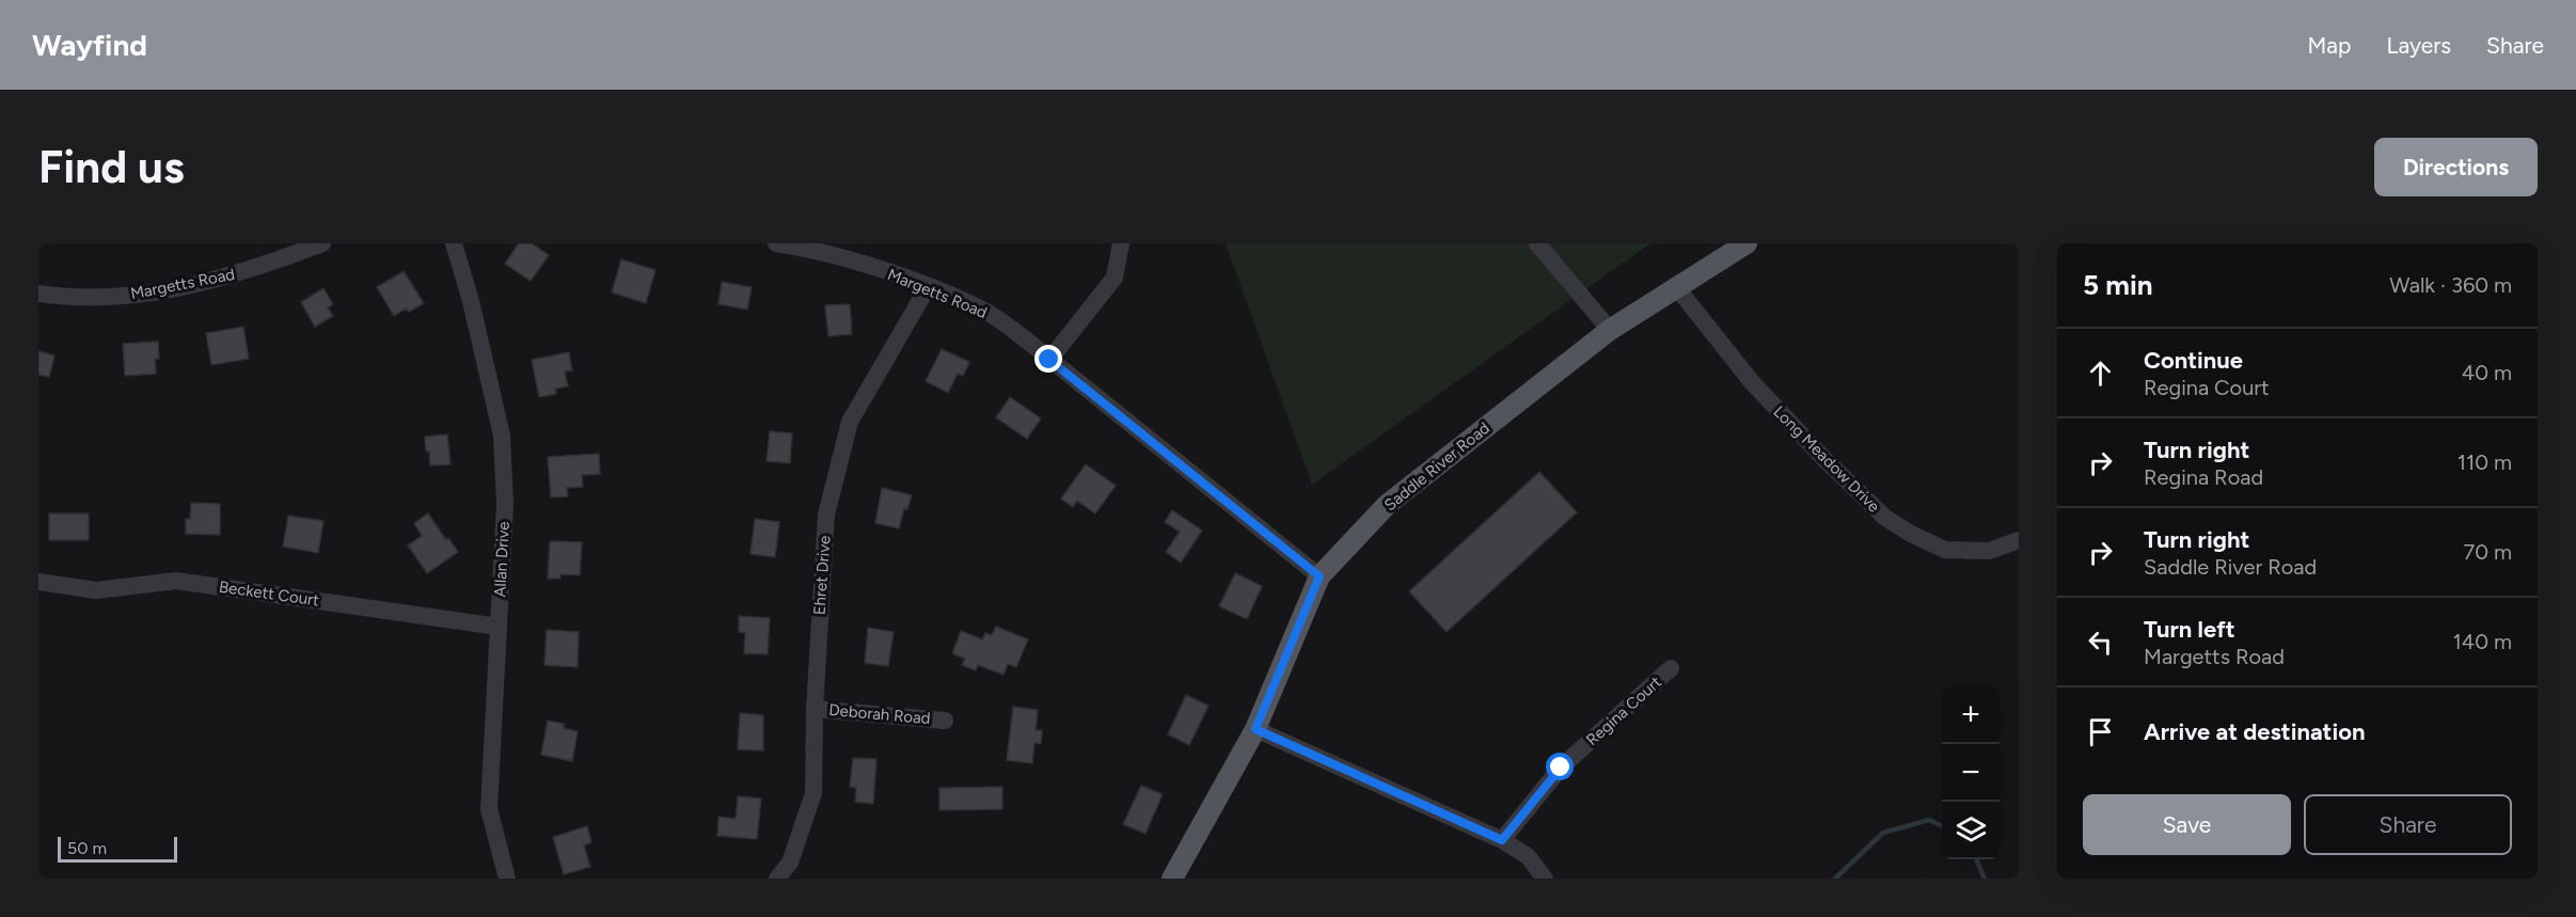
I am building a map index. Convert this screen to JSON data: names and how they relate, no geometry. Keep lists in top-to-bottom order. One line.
{"streets":{"main road":["Saddle River Road"],"street":["Margetts Road","Long Meadow Drive","Allan Drive","Ehret Drive","Beckett Court","Regina Court","Deborah Road"]},"crossings":[["Margetts Road","Saddle River Road"],["Margetts Road","Ehret Drive"],["Long Meadow Drive","Saddle River Road"],["Allan Drive","Beckett Court"],["Ehret Drive","Deborah Road"]],"scale_bar":"50 m","page":{"header":"Wayfind","nav":["Map","Layers","Share"],"buttons":["Directions",["Save","Share"]],"title":"Find us","heading":["5 min","Walk · 360 m"],"list":[["Continue","Regina Court","40 m"],["Turn right","Regina Road","110 m"],["Turn right","Saddle River Road","70 m"],["Turn left","Margetts Road","140 m"],"Arrive at destination"],"map_buttons":["+","−"],"scale":"50 m"}}
